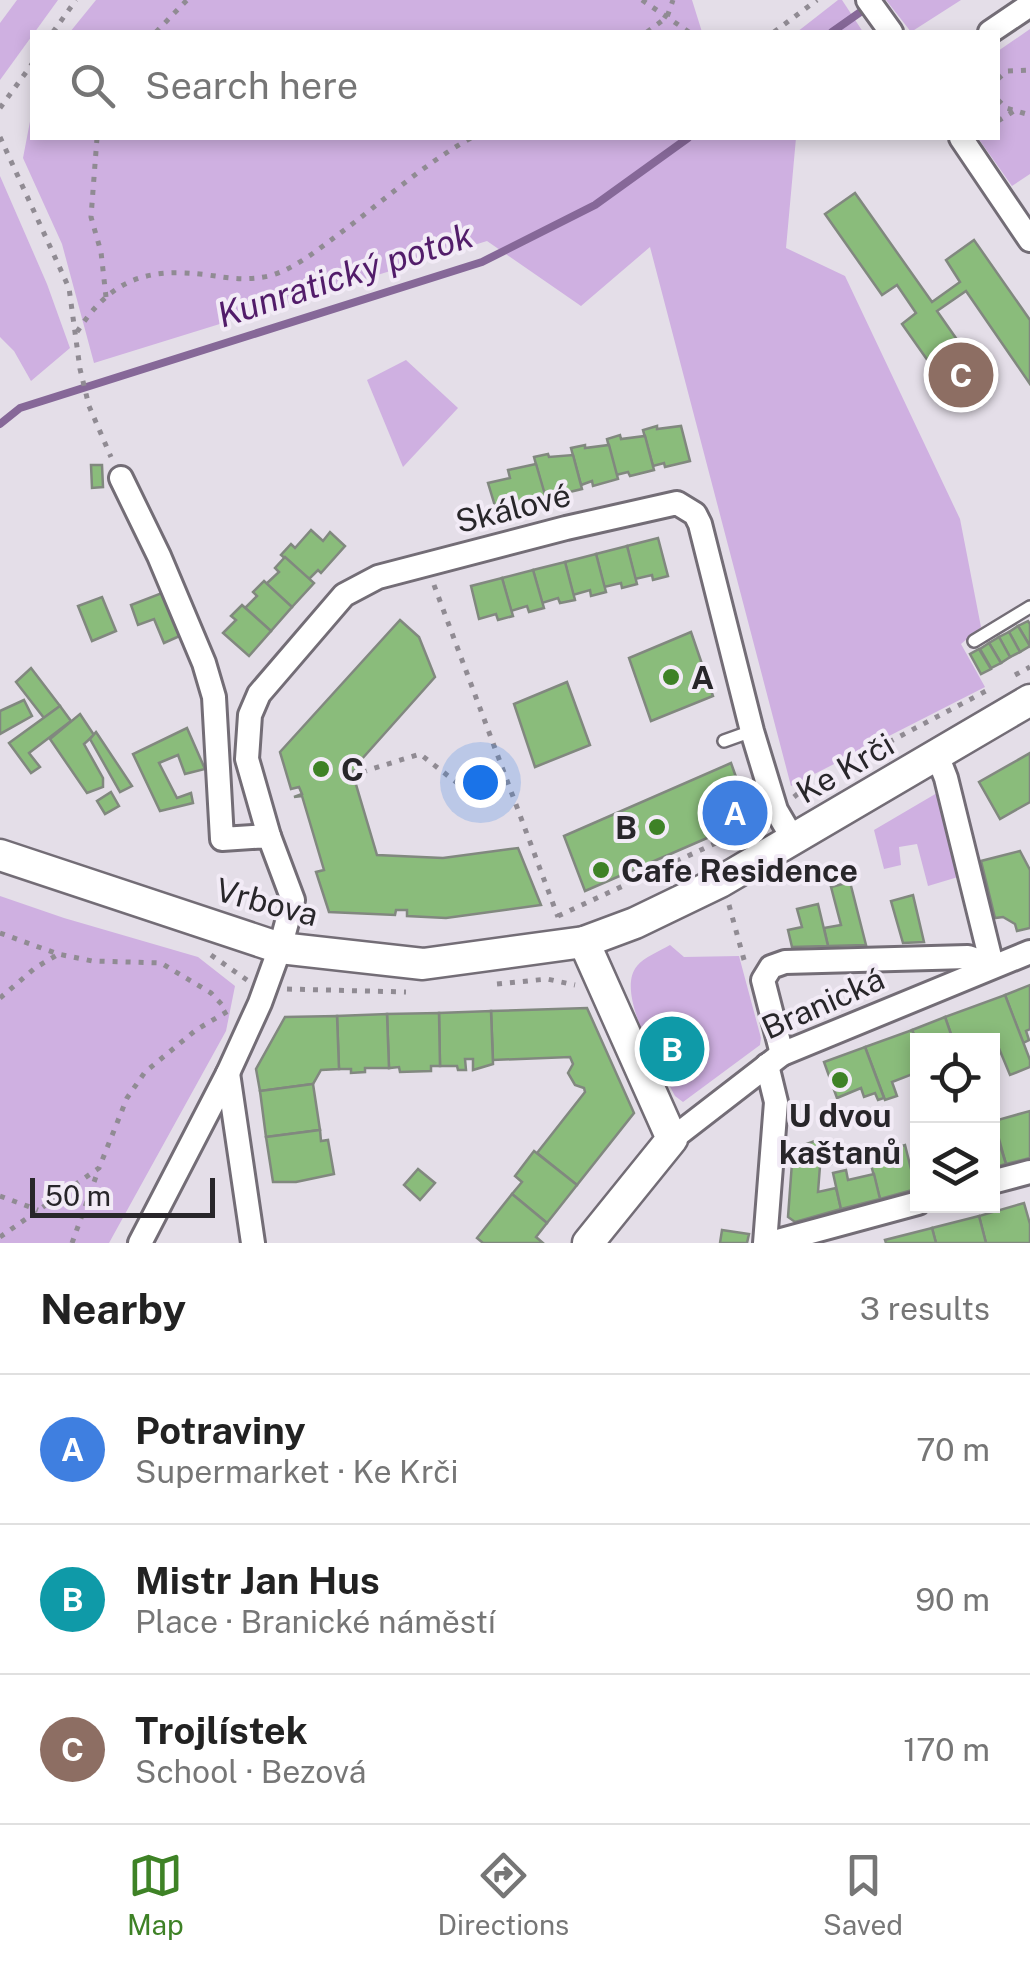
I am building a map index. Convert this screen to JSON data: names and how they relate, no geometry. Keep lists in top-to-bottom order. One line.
{"streets":{"main road":["Ke Krči","Vrbova","Branická"],"street":["Skálové"]},"crossings":[["Ke Krči","Vrbova"]],"water":["Kunratický potok"],"places":["A","C","B","Cafe Residence","U dvou kaštanů"],"scale_bar":"50 m","page":{"search":"Search here","pins":["C","A","B"],"scale":"50 m","heading":["Nearby","3 results"],"list":[{"mark":"A","name":"Potraviny","note":"Supermarket · Ke Krči","value":"70 m"},{"mark":"B","name":"Mistr Jan Hus","note":"Place · Branické náměstí","value":"90 m"},{"mark":"C","name":"Trojlístek","note":"School · Bezová","value":"170 m"}],"nav":["Map","Directions","Saved"]}}
